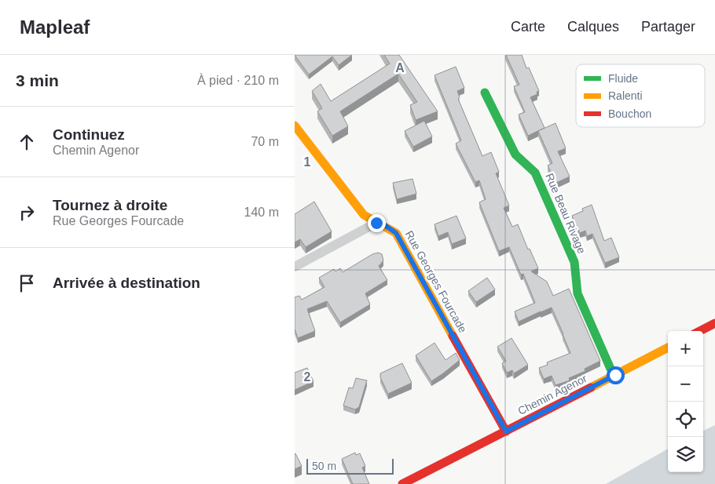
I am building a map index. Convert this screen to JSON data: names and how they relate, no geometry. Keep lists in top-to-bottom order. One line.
{"streets":{"street":["Rue Beau Rivage","Rue Georges Fourcade","Chemin Agenor"]},"crossings":[["Rue Beau Rivage","Chemin Agenor"],["Rue Georges Fourcade","Chemin Agenor"]],"legend":["Fluide","Ralenti","Bouchon"],"scale_bar":"50 m","page":{"header":"Mapleaf","nav":["Carte","Calques","Partager"],"heading":["3 min","À pied · 210 m"],"list":[["Continuez","Chemin Agenor","70 m"],["Tournez à droite","Rue Georges Fourcade","140 m"],"Arrivée à destination"],"map_buttons":["+","−"],"scale":"50 m"},"grid":{"columns":["A"],"rows":["1","2"]}}
